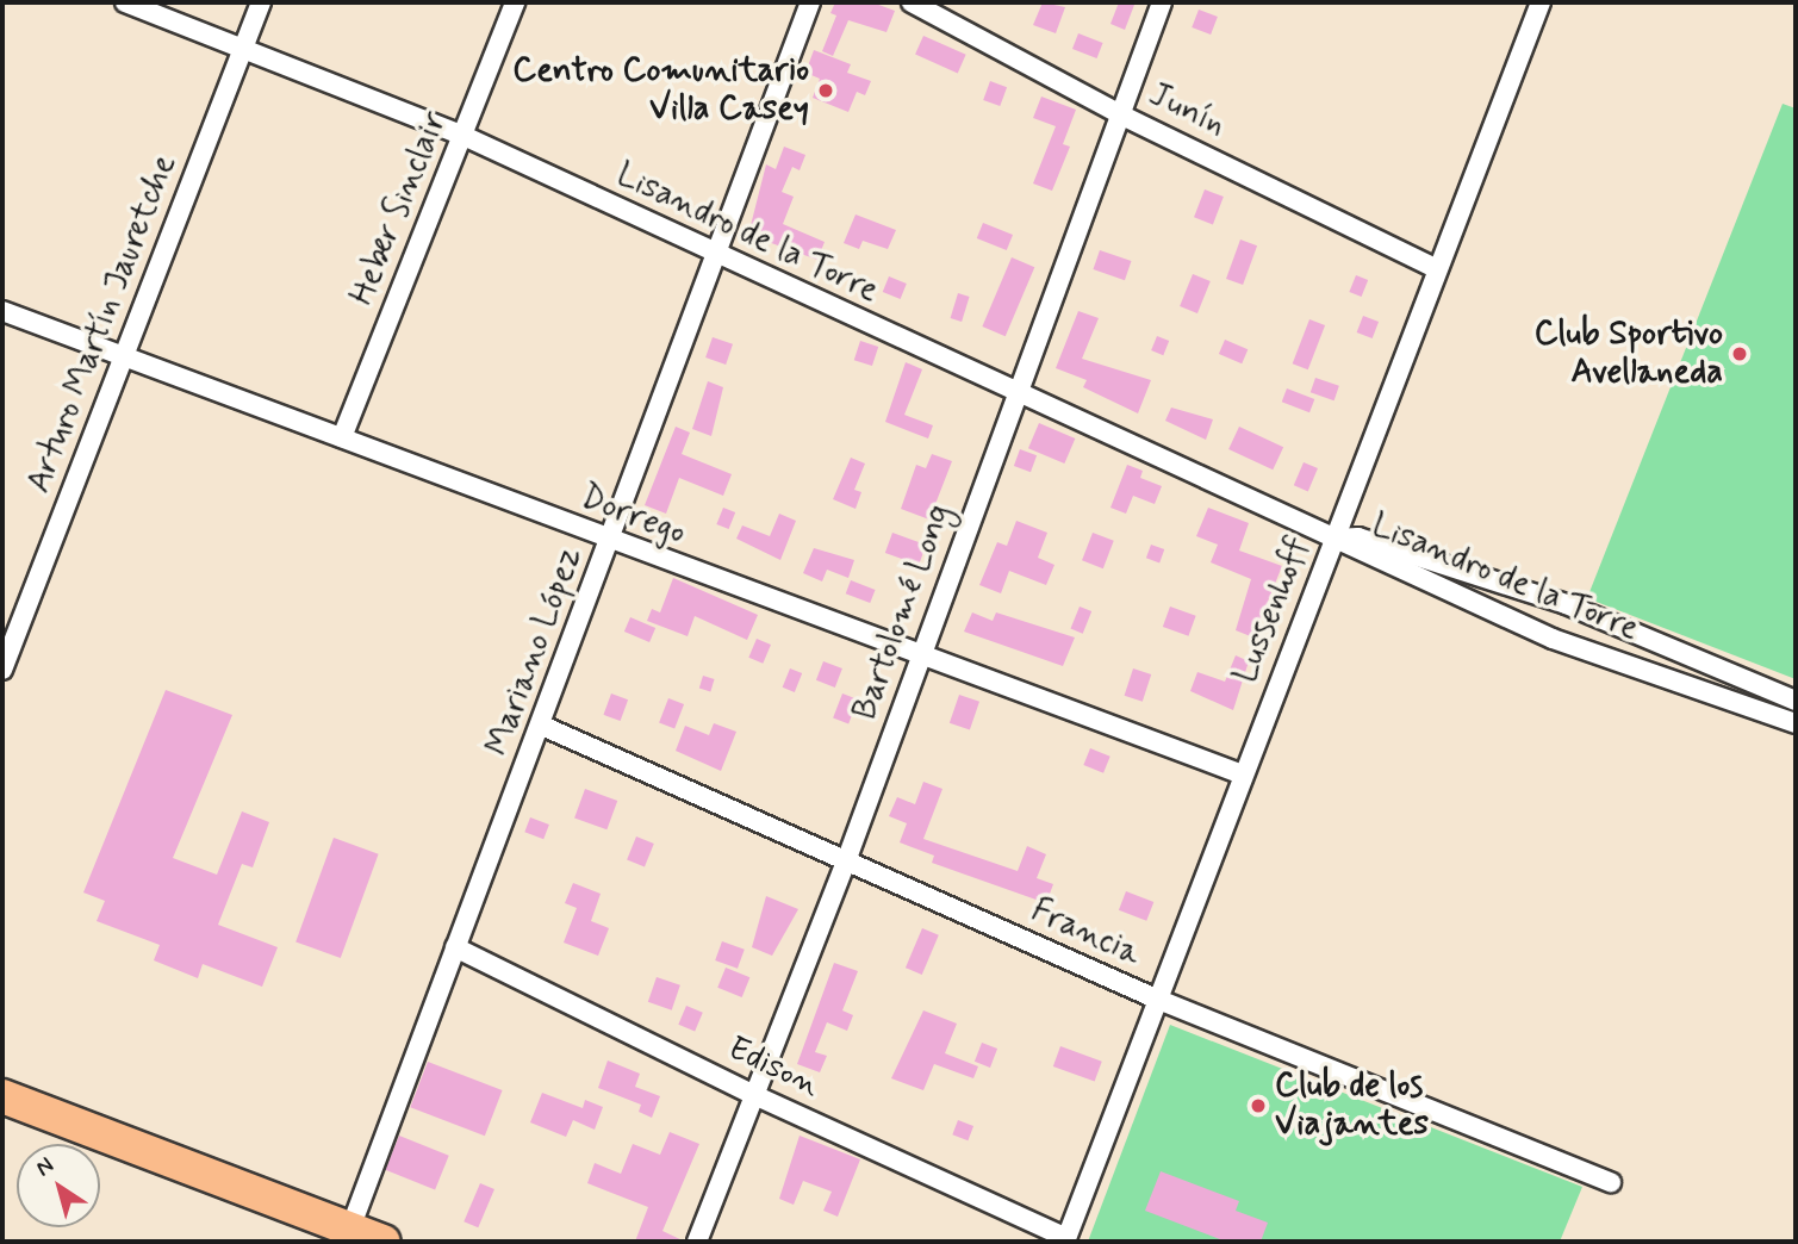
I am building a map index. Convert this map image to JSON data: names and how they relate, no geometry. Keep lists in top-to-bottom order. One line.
{"streets":{"street":["Junín","Heber Sinclair","Lisandro de la Torre","Arturo Martín Jauretche","Dorrego","Lussenhoff","Bartolomé Long","Mariano López","Francia","Edison"]},"crossings":[["Junín","Lussenhoff"],["Junín","Bartolomé Long"],["Heber Sinclair","Lisandro de la Torre"],["Heber Sinclair","Dorrego"],["Lisandro de la Torre","Arturo Martín Jauretche"],["Lisandro de la Torre","Lussenhoff"],["Lisandro de la Torre","Bartolomé Long"],["Lisandro de la Torre","Mariano López"],["Arturo Martín Jauretche","Dorrego"],["Dorrego","Lussenhoff"],["Dorrego","Bartolomé Long"],["Dorrego","Mariano López"],["Lussenhoff","Francia"],["Lussenhoff","Edison"],["Bartolomé Long","Francia"],["Bartolomé Long","Edison"],["Mariano López","Francia"],["Mariano López","Edison"]],"places":["Centro Comunitario Villa Casey","Club Sportivo Avellaneda","Club de los Viajantes"],"north":"top left"}
